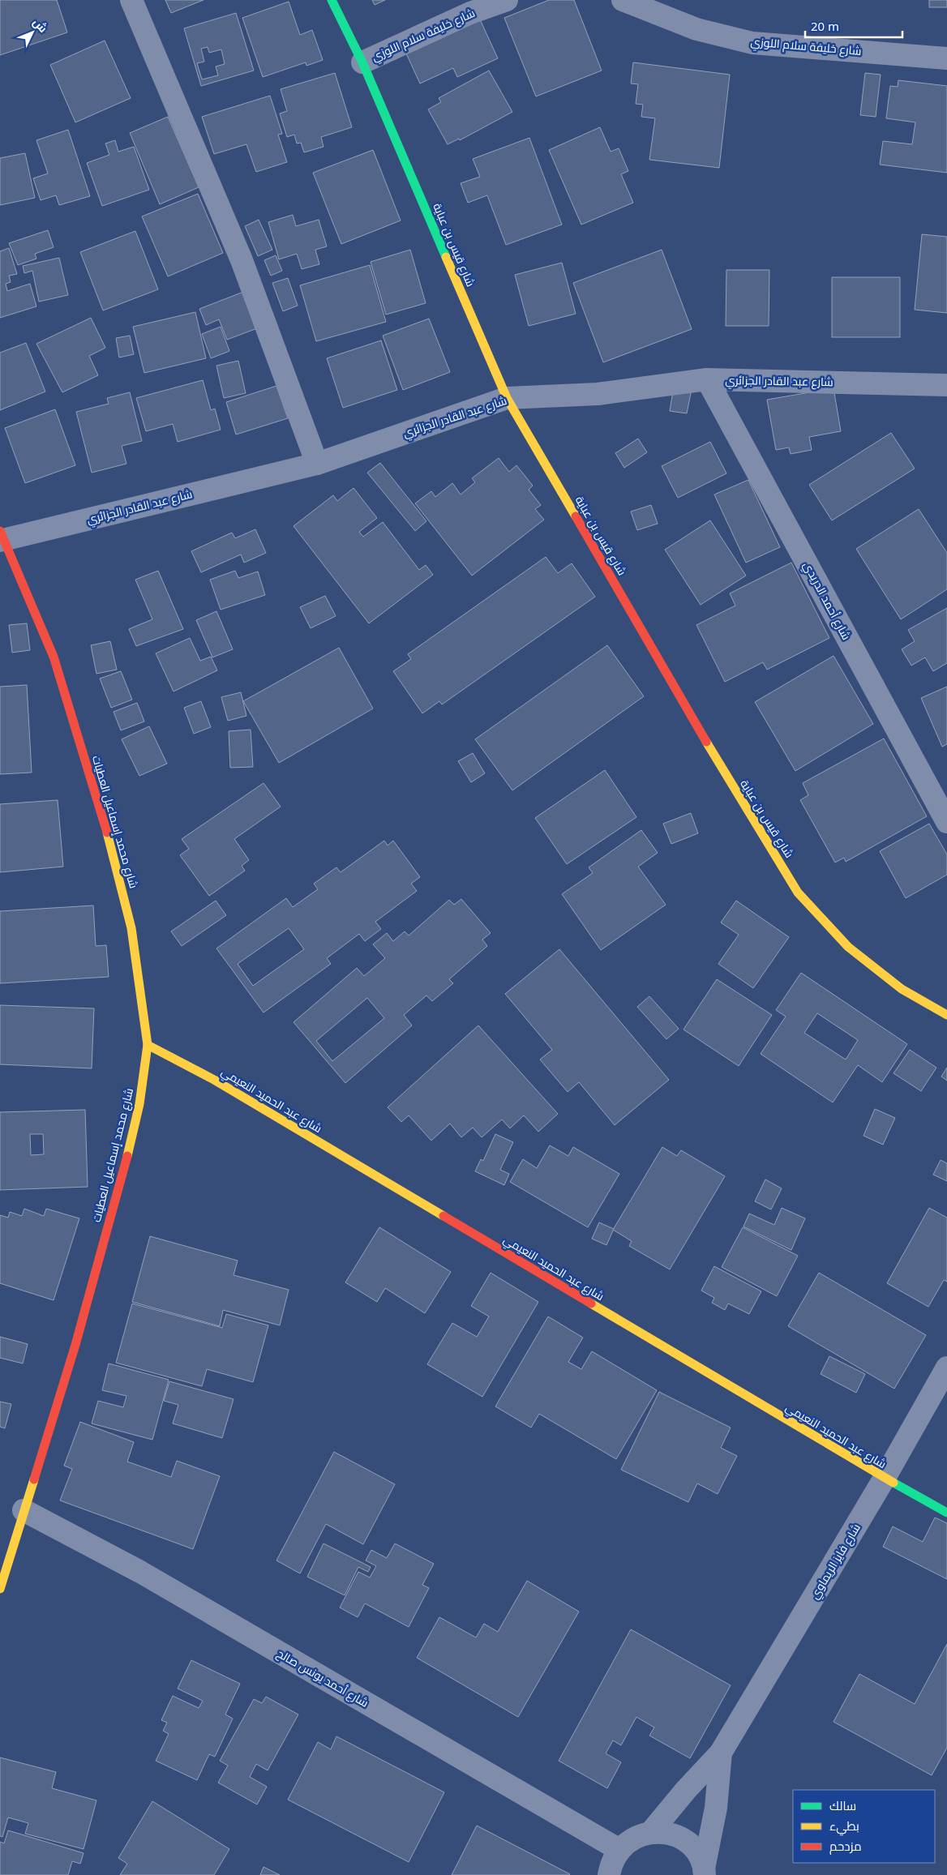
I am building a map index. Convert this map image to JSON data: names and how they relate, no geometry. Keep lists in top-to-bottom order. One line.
{"streets":{"street":["شارع خليفة سلام اللوزي","شارع قيس بن عباية","شارع عبد القادر الجزائري","شارع أحمد الدريدي","شارع محمد إسماعيل العطيات","شارع عبد الحميد النعيمي","شارع فايز الريماوي","شارع أحمد يونس صالح"]},"crossings":[["شارع خليفة سلام اللوزي","شارع قيس بن عباية"],["شارع قيس بن عباية","شارع عبد القادر الجزائري"],["شارع عبد القادر الجزائري","شارع أحمد الدريدي"],["شارع عبد القادر الجزائري","شارع محمد إسماعيل العطيات"],["شارع محمد إسماعيل العطيات","شارع عبد الحميد النعيمي"],["شارع محمد إسماعيل العطيات","شارع أحمد يونس صالح"],["شارع عبد الحميد النعيمي","شارع فايز الريماوي"]],"legend":["سالك","بطيء","مزدحم"],"scale_bar":"20 m","north":"top right"}
